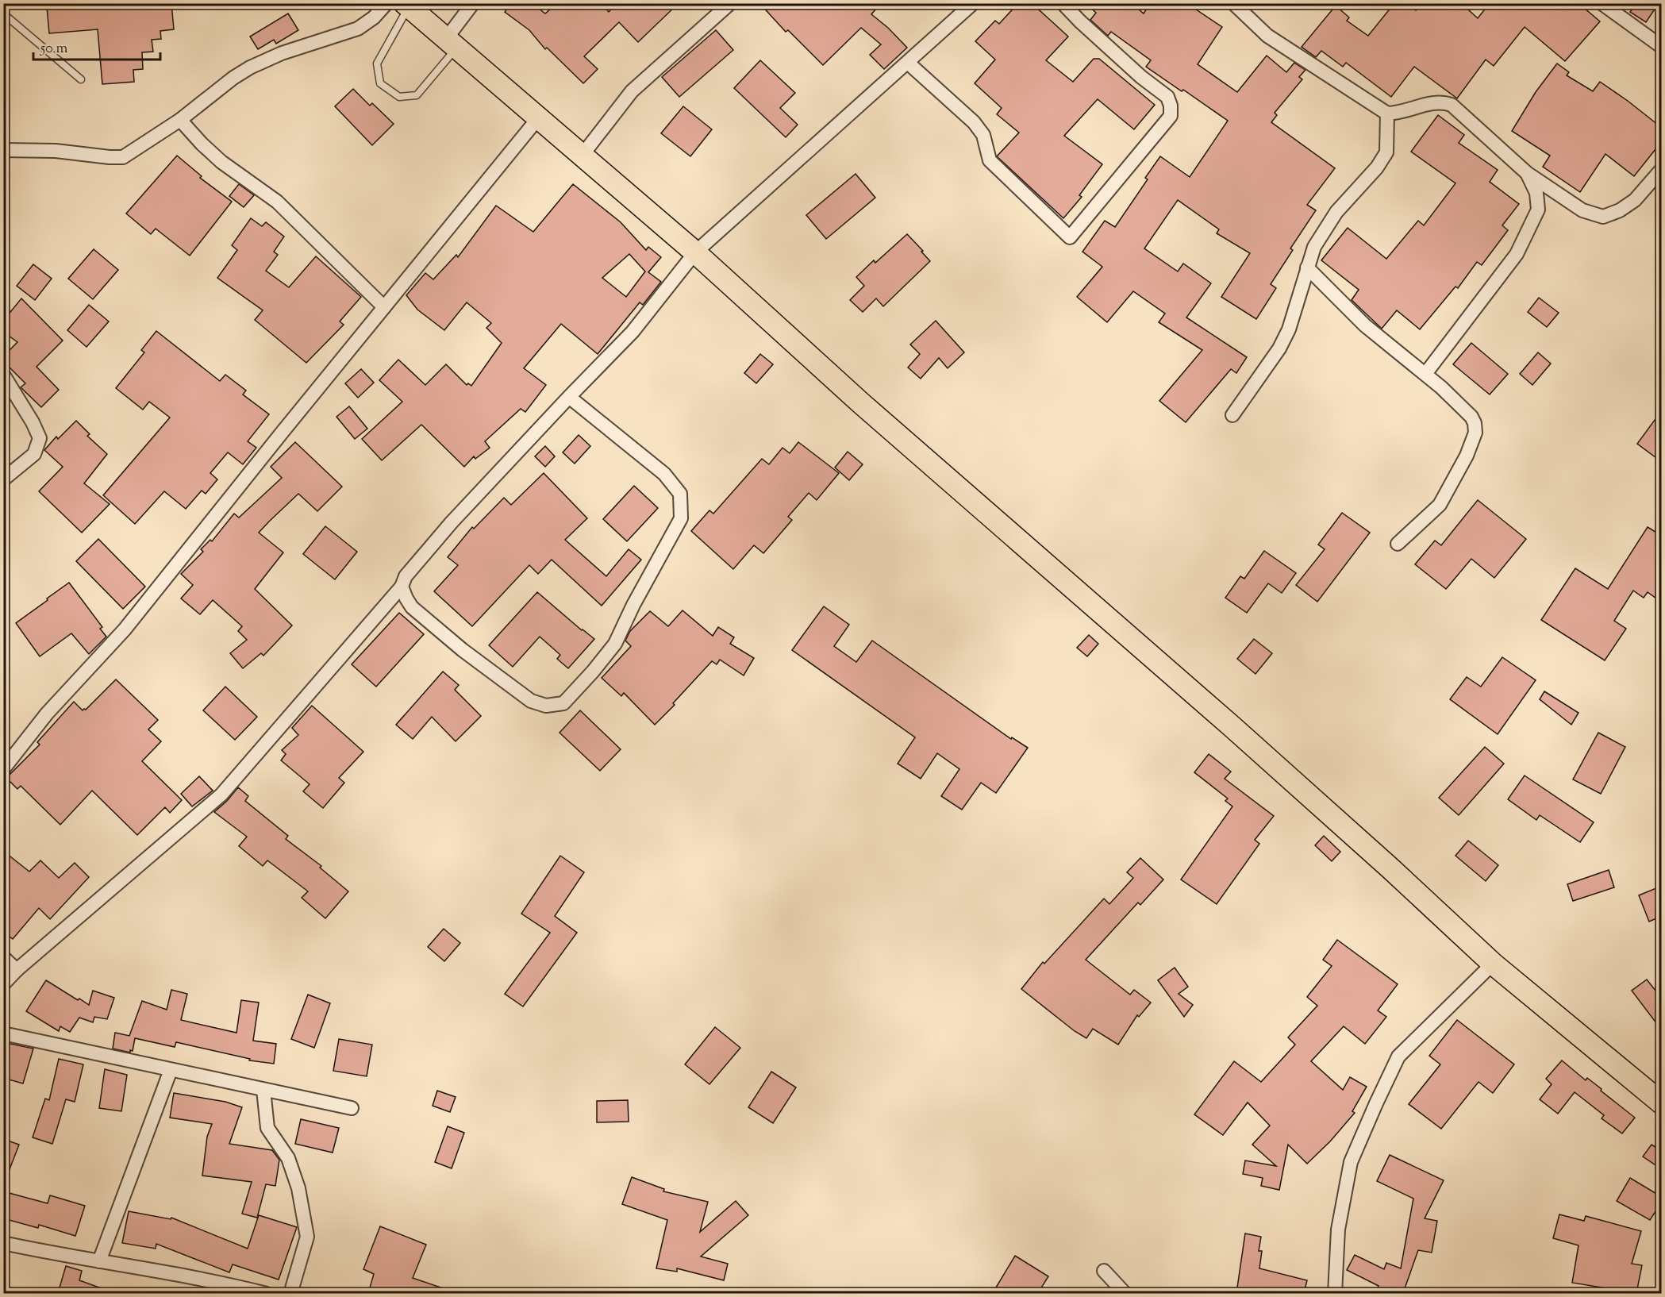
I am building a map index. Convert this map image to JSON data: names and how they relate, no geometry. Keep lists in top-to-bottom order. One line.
{"scale_bar":"50 m"}
